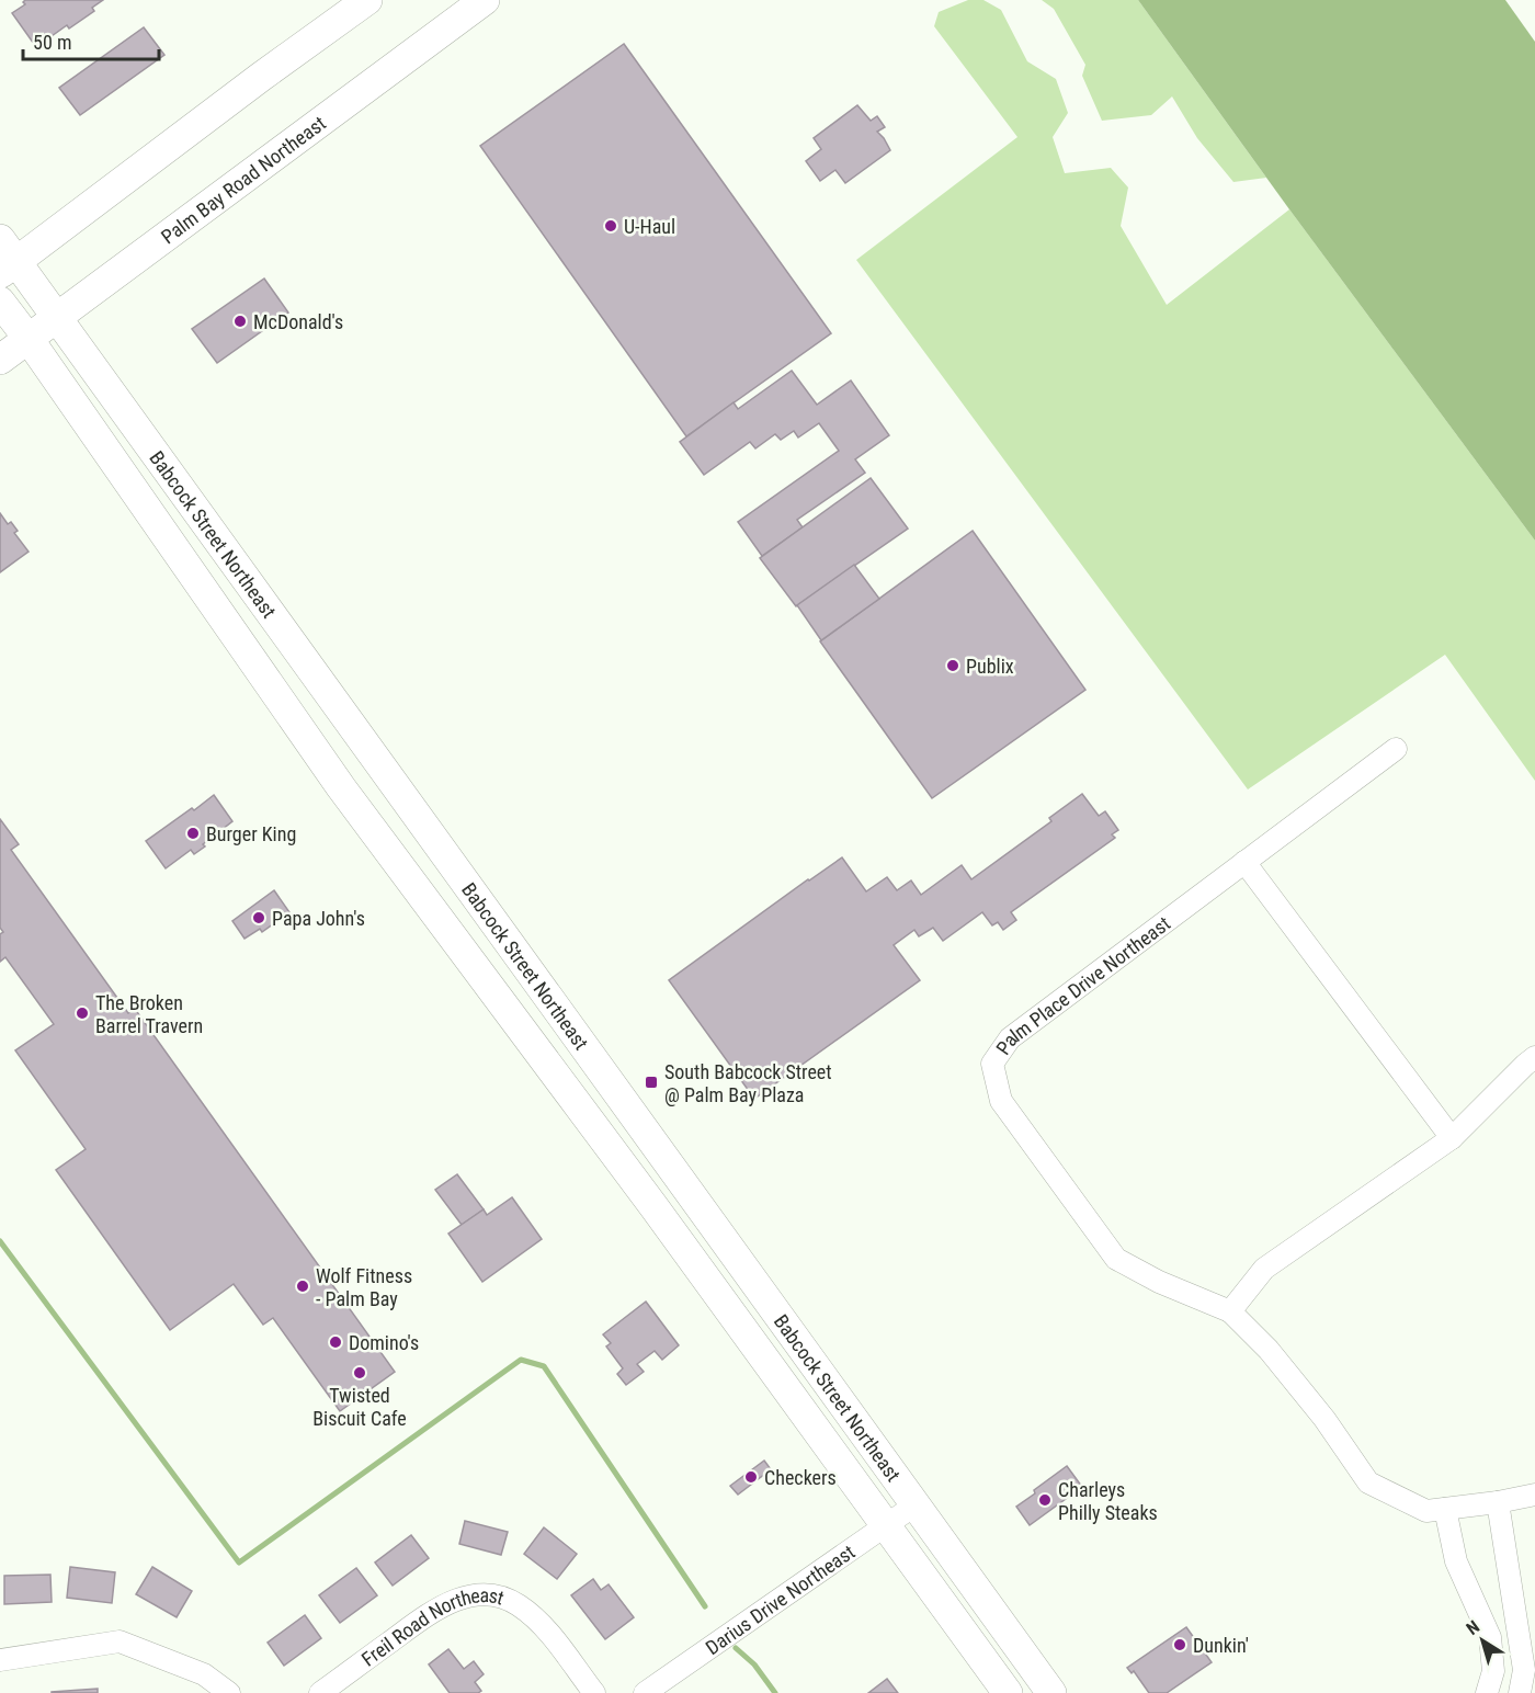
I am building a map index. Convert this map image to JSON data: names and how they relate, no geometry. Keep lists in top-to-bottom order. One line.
{"streets":{"main road":["Palm Bay Road Northeast","Babcock Street Northeast"],"street":["Palm Place Drive Northeast","Darius Drive Northeast","Freil Road Northeast"]},"crossings":[["Palm Bay Road Northeast","Babcock Street Northeast"],["Babcock Street Northeast","Darius Drive Northeast"]],"places":{"other":["U-Haul","McDonald's","Publix","Burger King","Papa John's","The Broken Barrel Travern","Wolf Fitness - Palm Bay","Domino's","Twisted Biscuit Cafe","Checkers","Charleys Philly Steaks","Dunkin'"],"transit":["South Babcock Street @ Palm Bay Plaza"]},"scale_bar":"50 m","north":"top left"}
